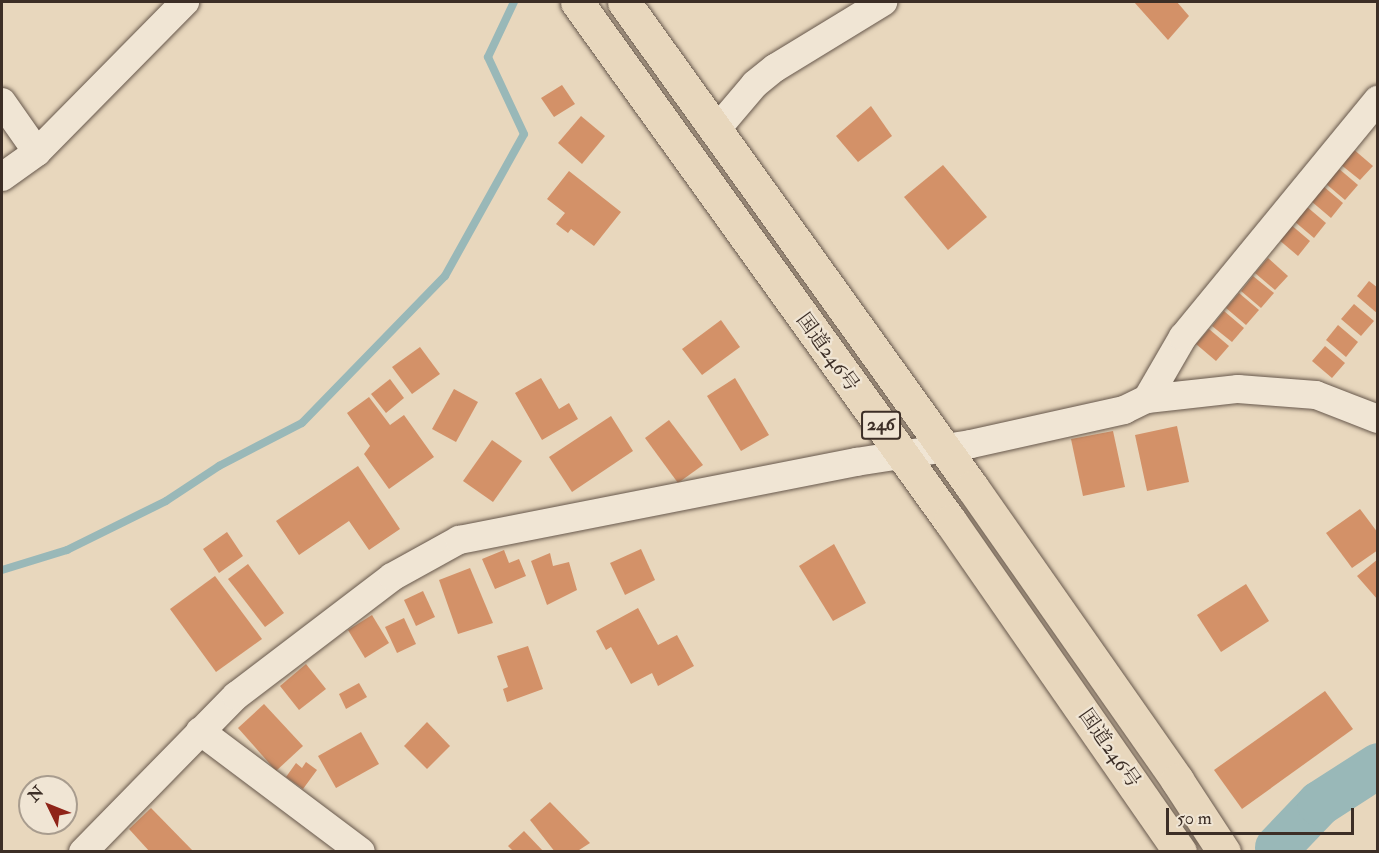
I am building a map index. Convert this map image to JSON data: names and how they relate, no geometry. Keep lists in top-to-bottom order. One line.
{"streets":{"highway":["国道246号","246"]},"scale_bar":"50 m","north":"top left"}
